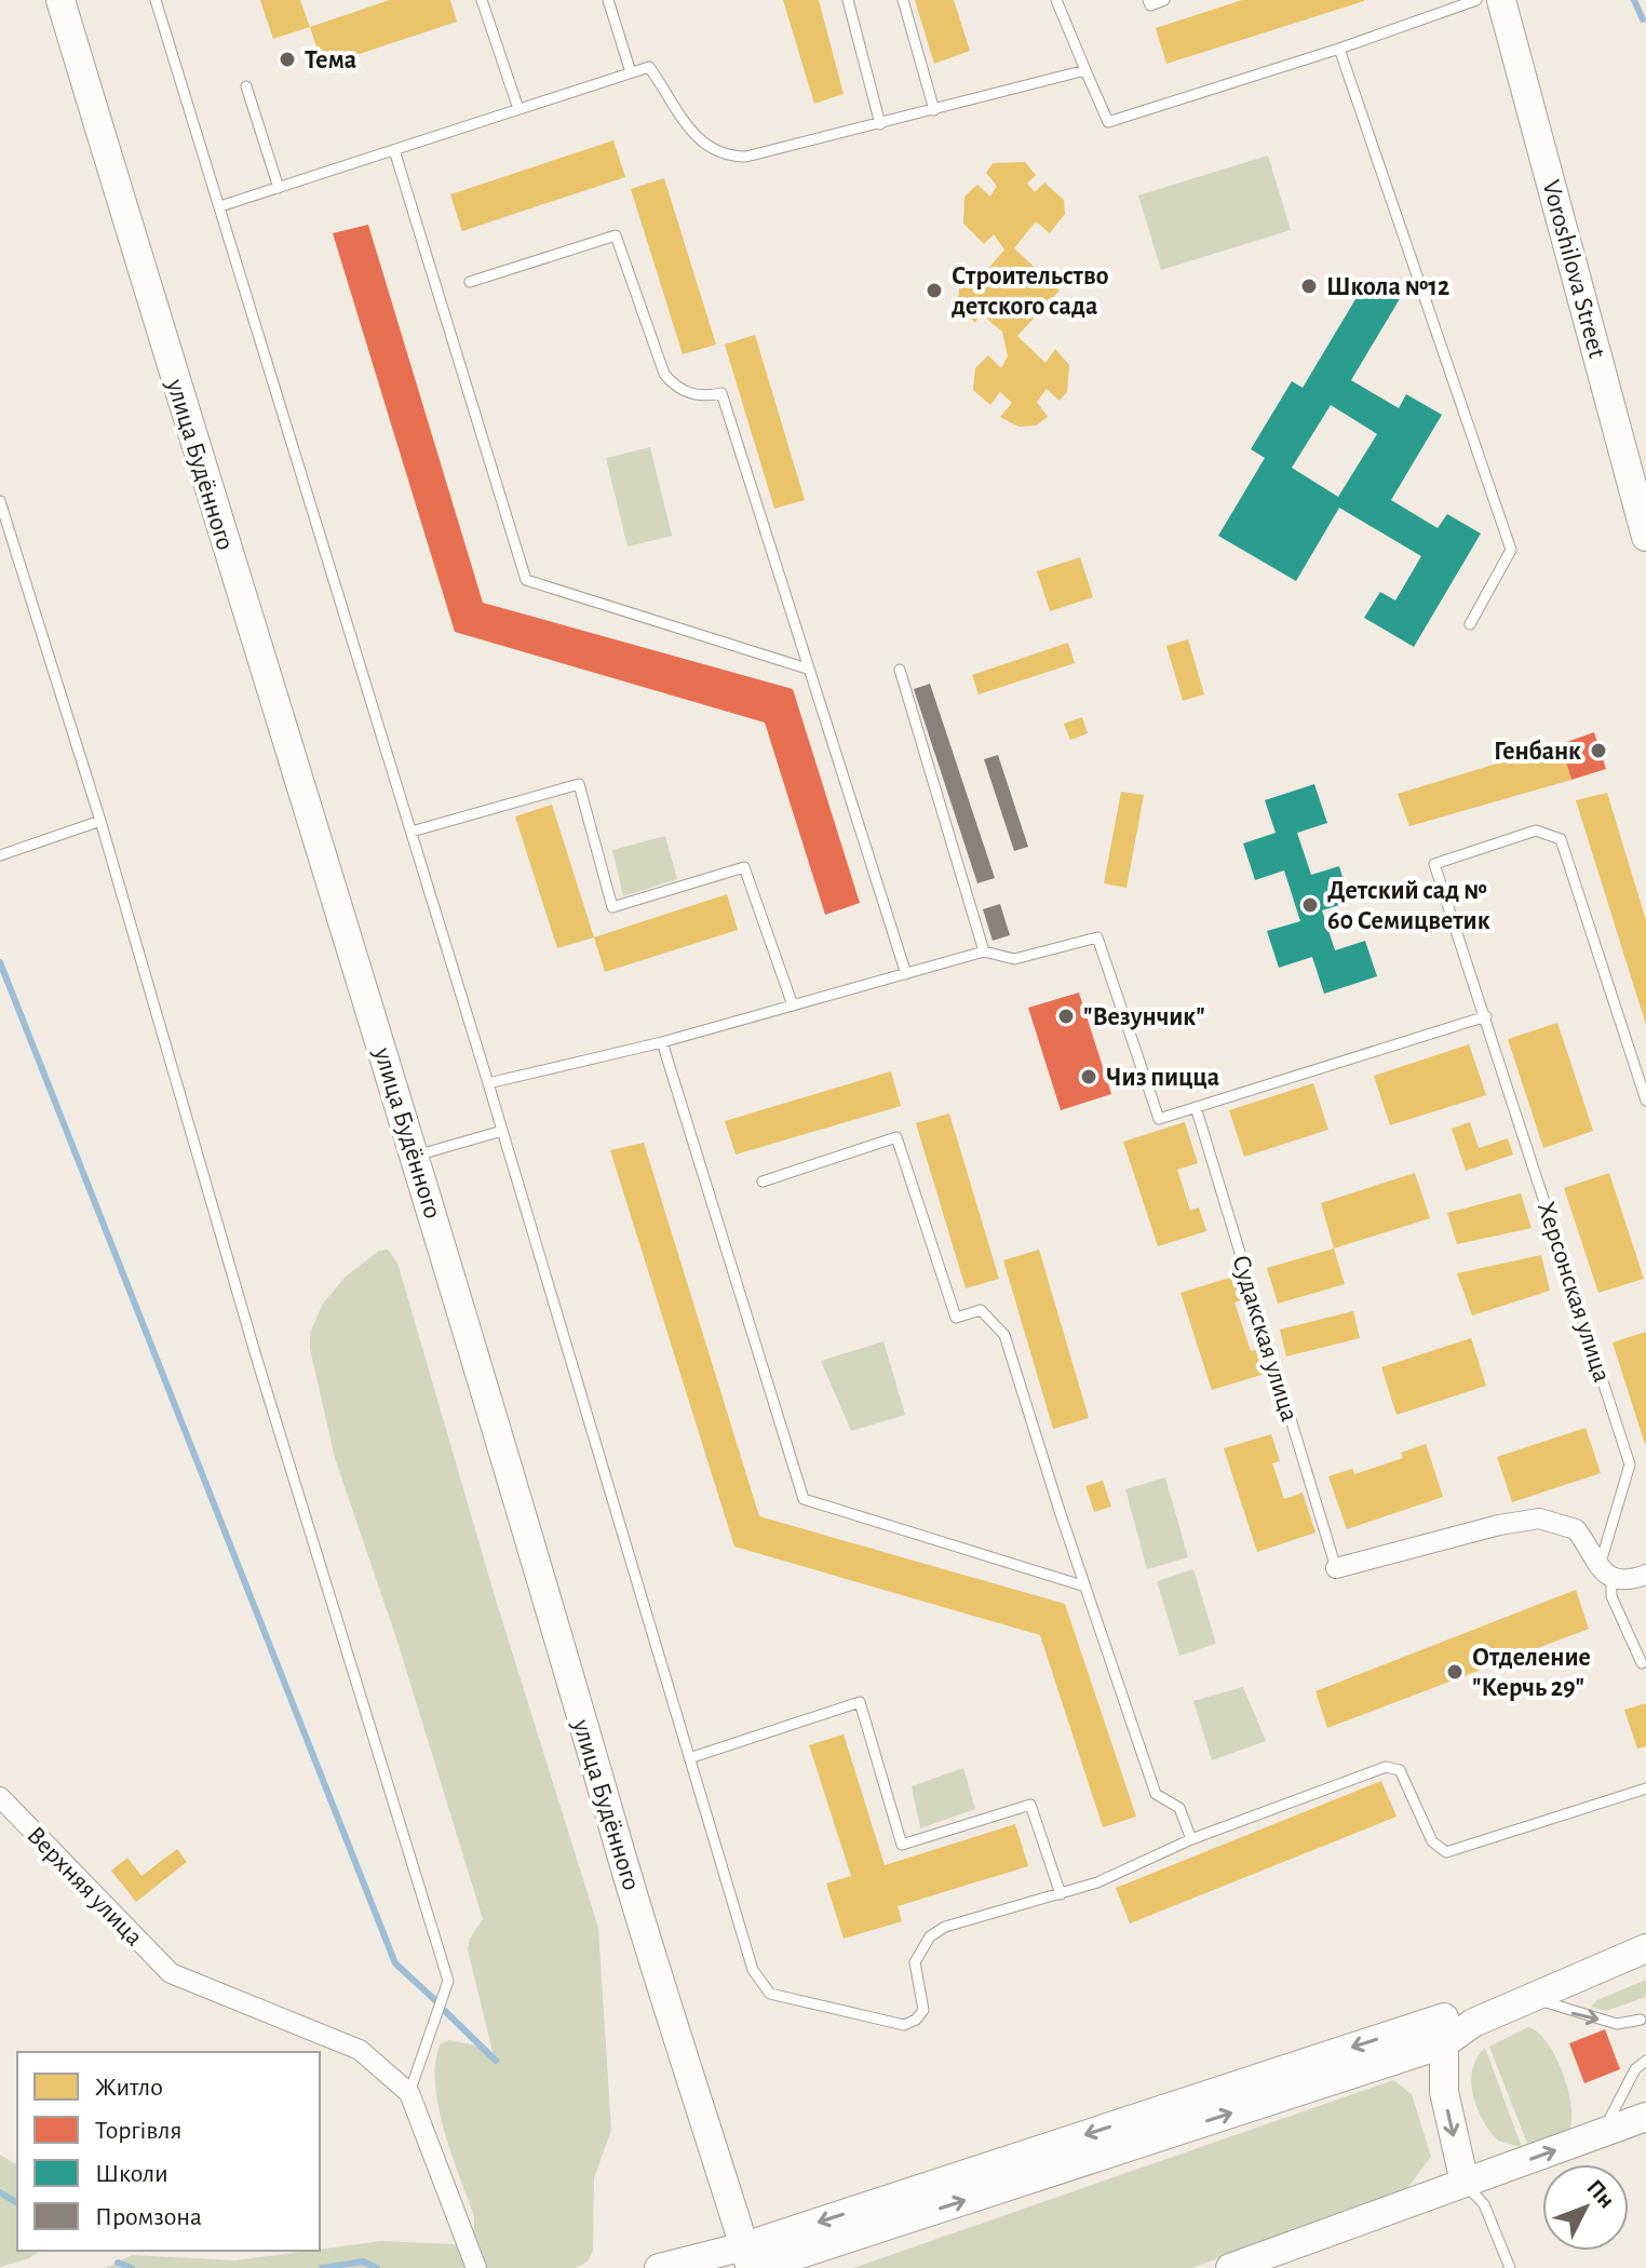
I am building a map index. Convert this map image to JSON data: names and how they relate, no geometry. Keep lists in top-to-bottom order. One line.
{"streets":{"main road":["Voroshilova Street","улица Будённого"],"street":["Верхняя улица"],"lane":["Херсонская улица","Судакская улица"]},"places":["Тема","Школа №12","Строительство детского сада","Генбанк","Детский сад № 60 Семицветик","\"Везунчик\"","Чиз пицца","Отделение \"Керчь 29\""],"legend":["Житло","Торгівля","Школи","Промзона"],"north":"top right"}
